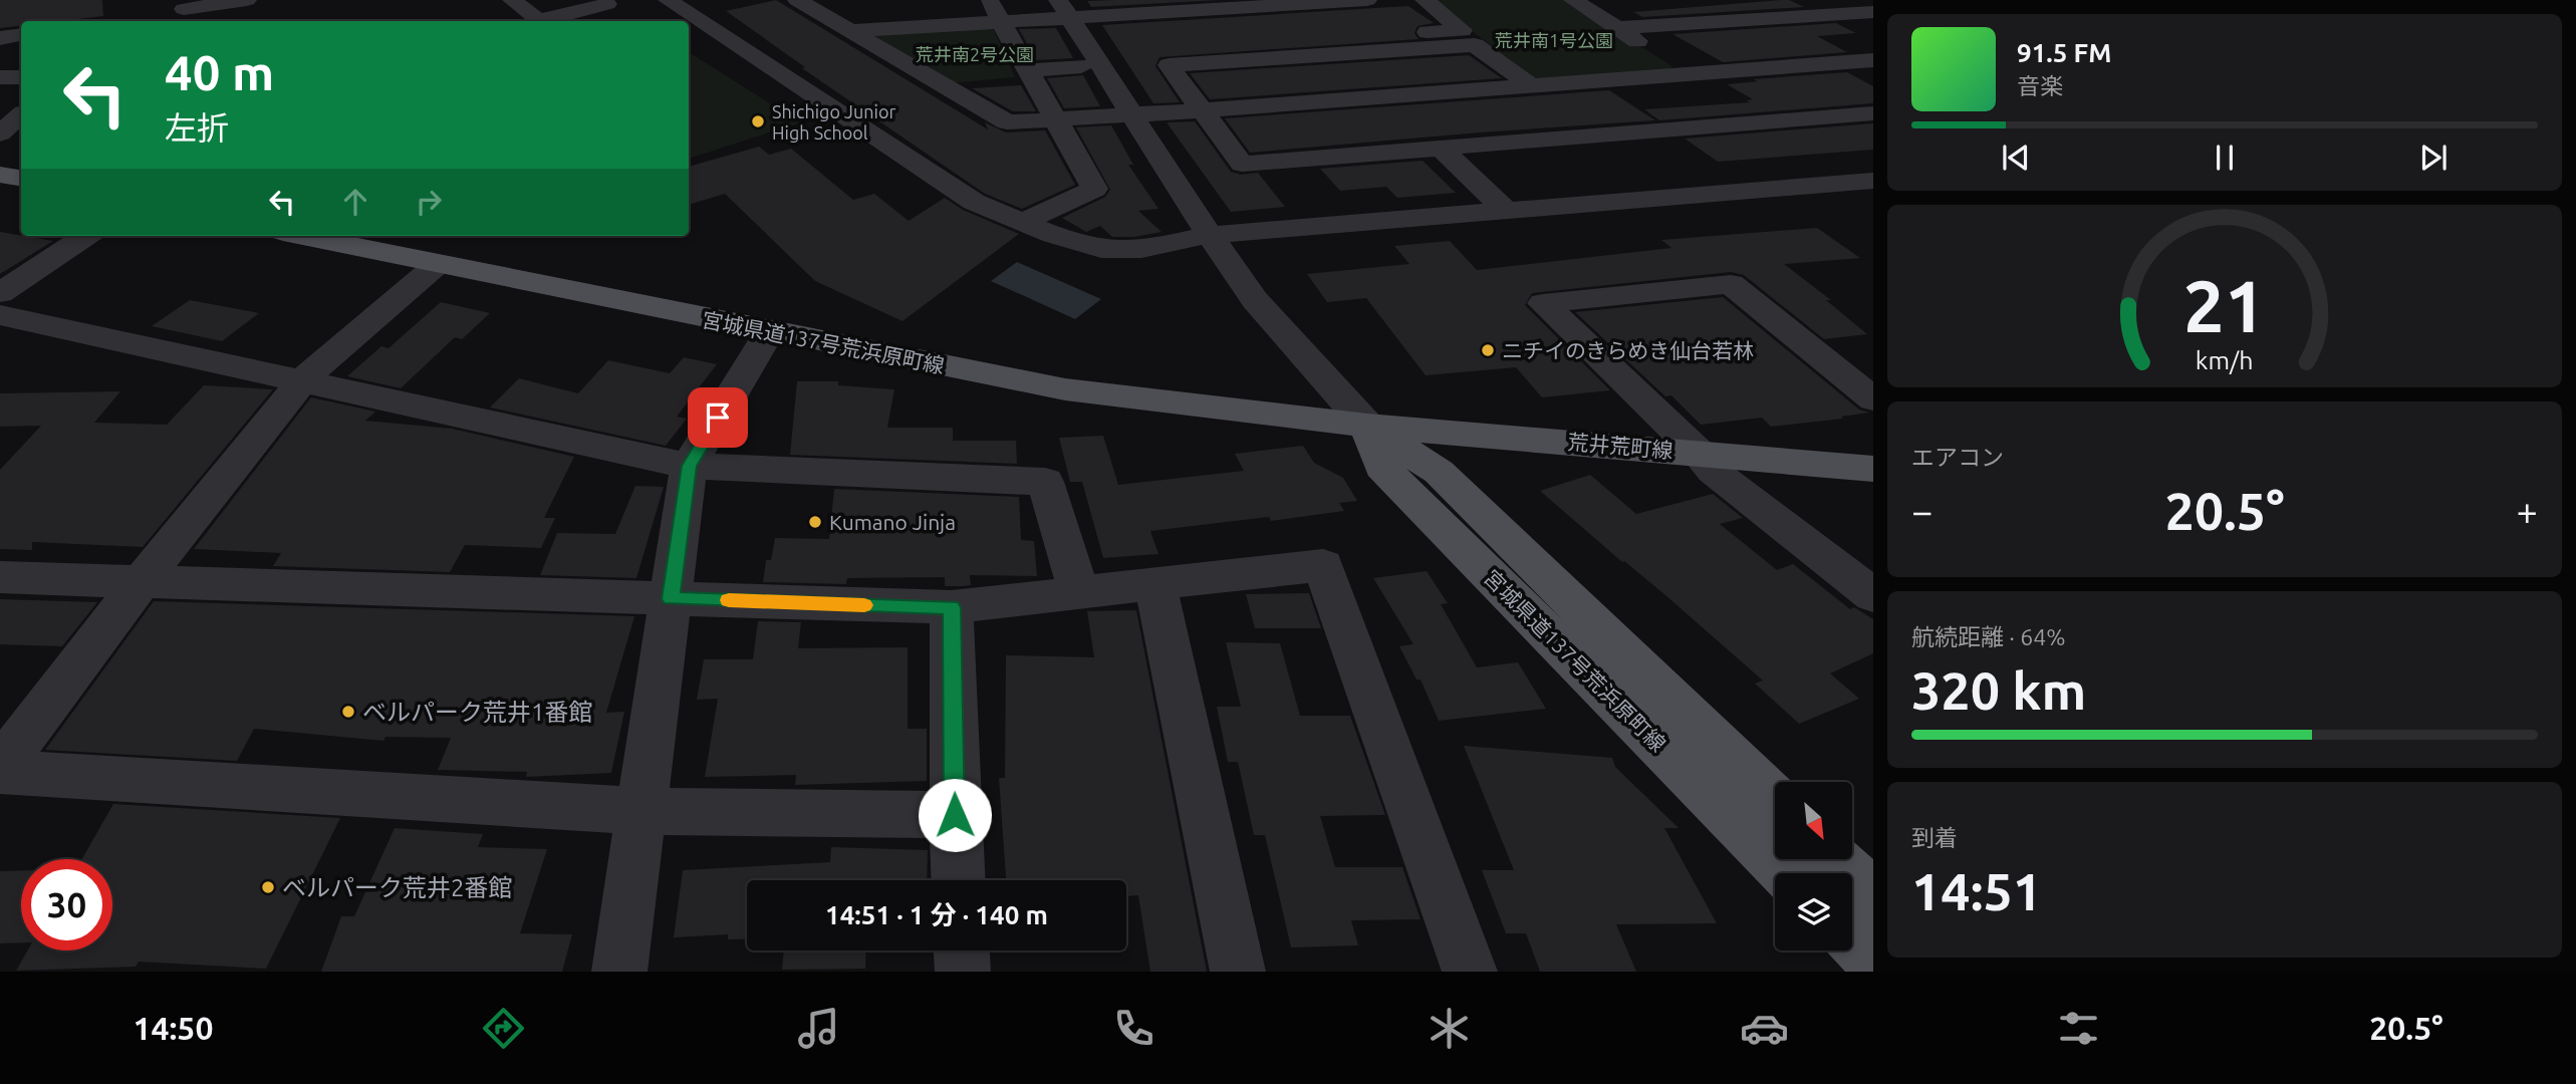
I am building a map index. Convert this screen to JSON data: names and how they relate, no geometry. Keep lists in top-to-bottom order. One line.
{"streets":{"main road":["宮城県道137号荒浜原町線","荒井荒町線"]},"crossings":[["宮城県道137号荒浜原町線","荒井荒町線"]],"parks":["荒井南1号公園","荒井南2号公園"],"places":["Shichigo Junior High School","ニチイのきらめき仙台若林","Kumano Jinja","ベルパーク荒井1番館","ベルパーク荒井2番館"],"north":"bottom right","page":{"turn":["40 m","左折"],"song":["91.5 FM","音楽"],"tile":["エアコン",["航続距離 · 64%","320 km"],["到着","14:51"]],"heat":["−","20.5°","+"],"limit":"30","trip":"14:51 · 1 分 · 140 m","tabs":["14:50","20.5°"],"gauge":["21","km/h"]}}
